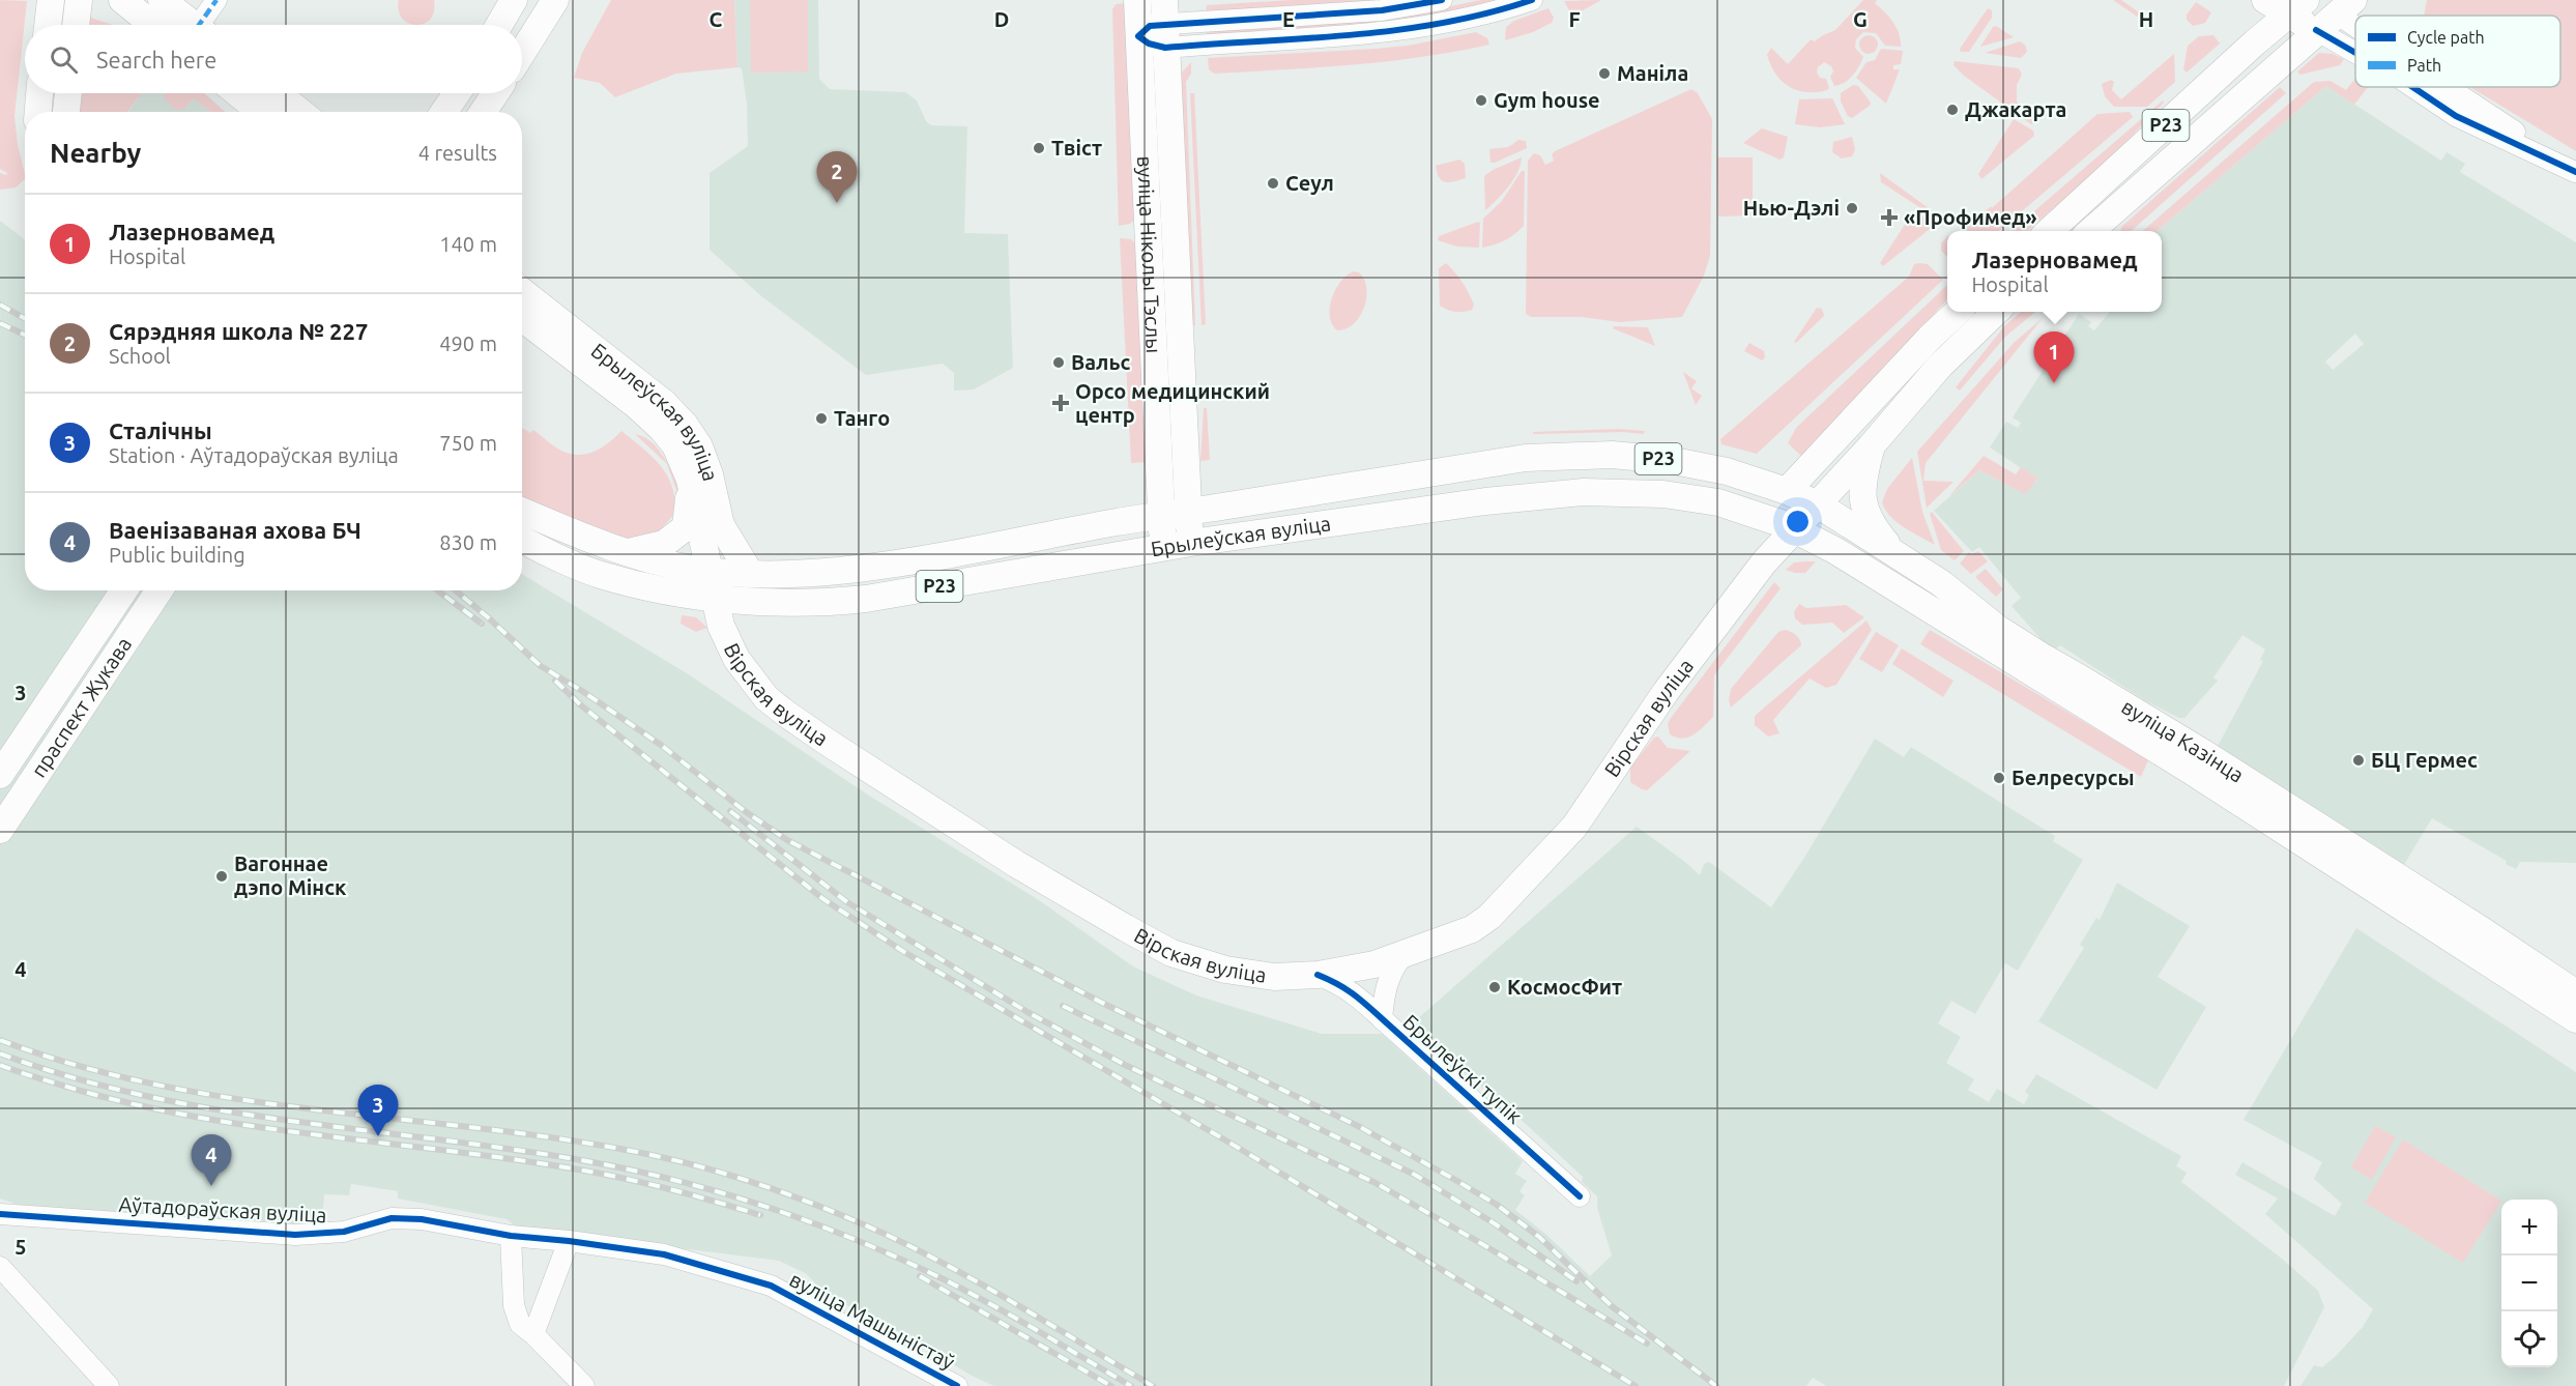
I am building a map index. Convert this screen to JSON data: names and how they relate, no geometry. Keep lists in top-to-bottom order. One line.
{"streets":{"main road":["Р23","вуліца Ніколы Тэслы","Брылеўская вуліца","Вірская вуліца","праспект Жукава","вуліца Казінца"],"street":["Брылеўскі тупік","Аўтадораўская вуліца","вуліца Машыністаў"]},"crossings":[["Р23","Брылеўская вуліца"],["Р23","Вірская вуліца"],["вуліца Ніколы Тэслы","Брылеўская вуліца"],["Брылеўская вуліца","Вірская вуліца"],["Брылеўская вуліца","вуліца Казінца"],["Вірская вуліца","вуліца Казінца"],["Вірская вуліца","Брылеўскі тупік"],["Аўтадораўская вуліца","вуліца Машыністаў"]],"places":{"other":["Маніла","Gym house","Джакарта","Твіст","Сеул","Нью-Дэлі","Вальс","Танго","БЦ Гермес","Белресурсы","Вагоннае дэпо Мінск","КосмосФит"],"health":["«Профимед»","Орсо медицинский центр"]},"legend":["Cycle path","Path"],"page":{"search":"Search here","heading":["Nearby","4 results"],"pins":["2","1","3","4"],"list":[{"mark":"1","name":"Лазерновамед","note":"Hospital","value":"140 m"},{"mark":"2","name":"Сярэдняя школа № 227","note":"School","value":"490 m"},{"mark":"3","name":"Сталічны","note":"Station · Аўтадораўская вуліца","value":"750 m"},{"mark":"4","name":"Ваенізаваная ахова БЧ","note":"Public building","value":"830 m"}],"popup":["Лазерновамед","Hospital"],"map_buttons":["+","−"]},"grid":{"columns":["C","D","E","F","G","H"],"rows":["3","4","5"]}}
